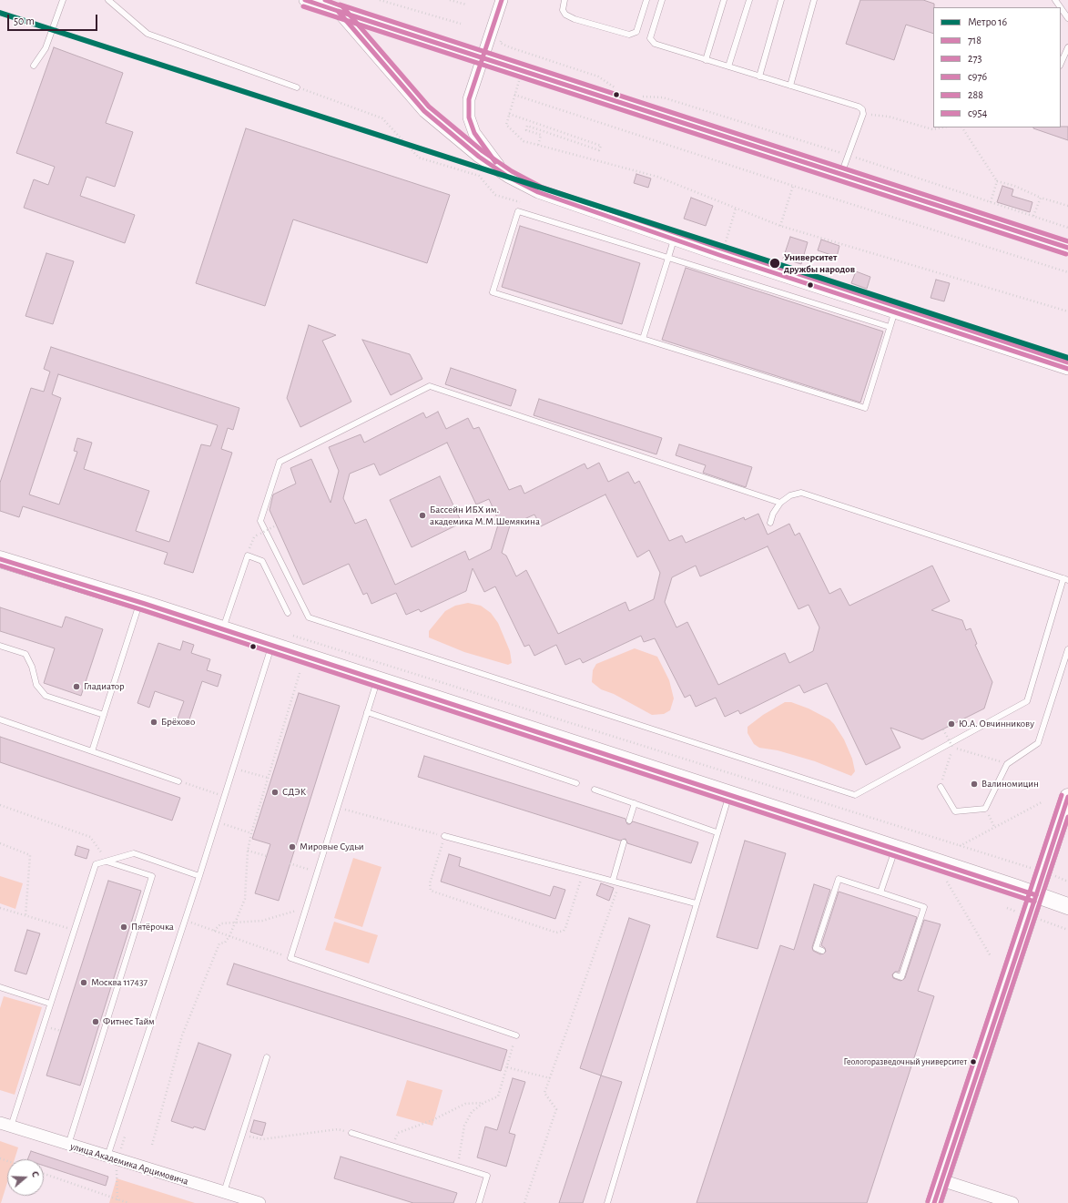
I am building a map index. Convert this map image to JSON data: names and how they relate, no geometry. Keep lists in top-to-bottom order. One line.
{"streets":{"street":["улица Академика Арцимовича"]},"places":["Университет дружбы народов","Бассейн ИБХ им. академика М.М.Шемякина","Гладиатор","Брёхово","Ю.А. Овчинникову","Валиномицин","СДЭК","Мировые Судьи","Пятёрочка","Москва 117437","Фитнес Тайм","Геологоразведочный университет"],"lines":["transit line 718","transit line с976","transit line 273","metro line 16","transit line 288","transit line с954"],"legend":["Метро 16","718","273","с976","288","с954"],"scale_bar":"50 m","north":"right"}
